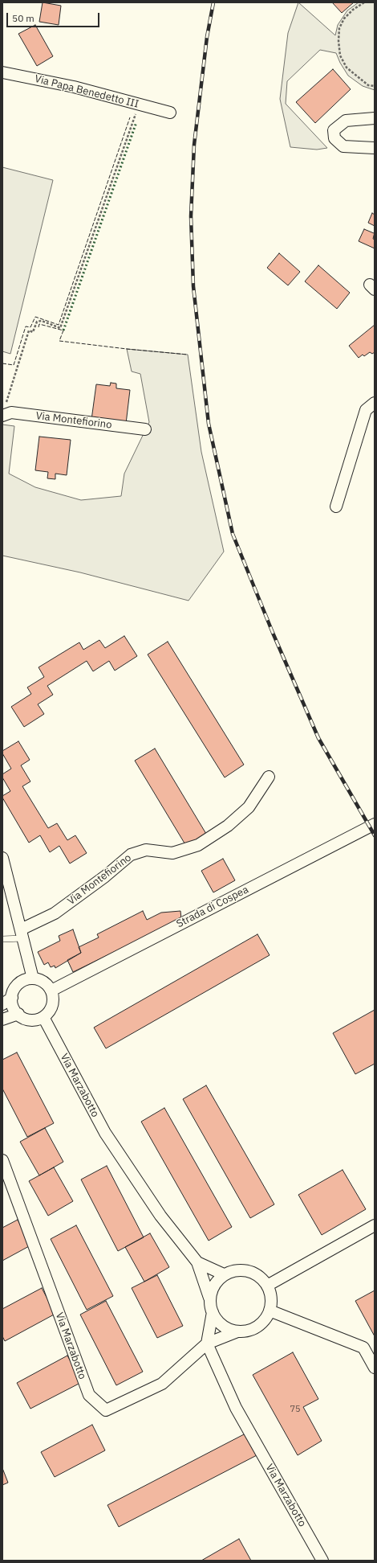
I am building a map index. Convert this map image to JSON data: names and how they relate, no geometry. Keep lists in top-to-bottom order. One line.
{"streets":{"street":["Via Papa Benedetto III","Via Montefiorino","Strada di Cospea","Via Marzabotto"]},"crossings":[["Strada di Cospea","Via Marzabotto"]],"house_numbers":["75"],"scale_bar":"50 m"}
